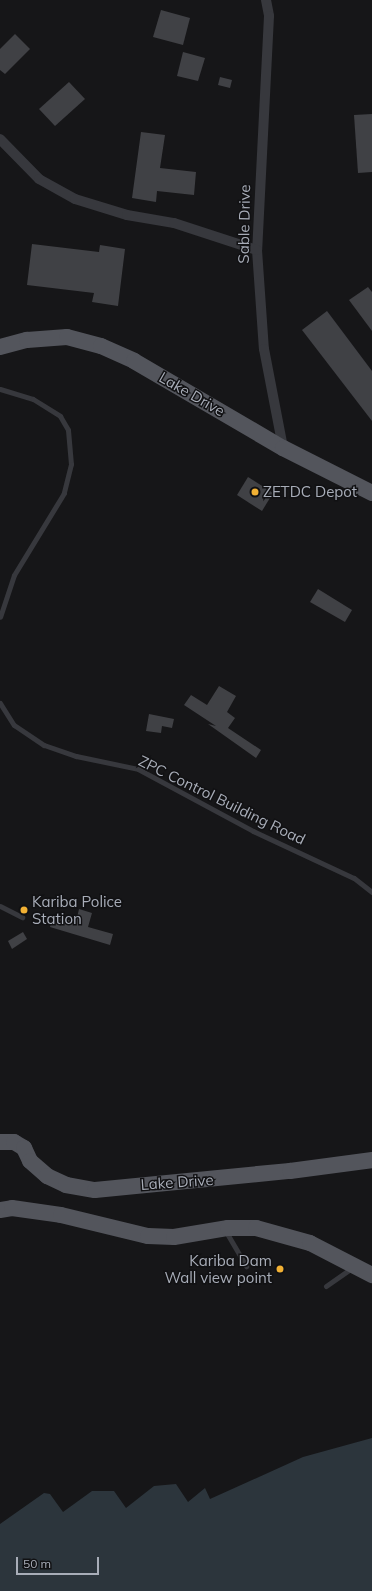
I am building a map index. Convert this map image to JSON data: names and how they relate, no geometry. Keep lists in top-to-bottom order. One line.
{"streets":{"main road":["Lake Drive"],"street":["Sable Drive"],"lane":["ZPC Control Building Road"]},"crossings":[["Sable Drive","Lake Drive"]],"places":["ZETDC Depot","Kariba Police Station","Kariba Dam Wall view point"],"scale_bar":"50 m"}
